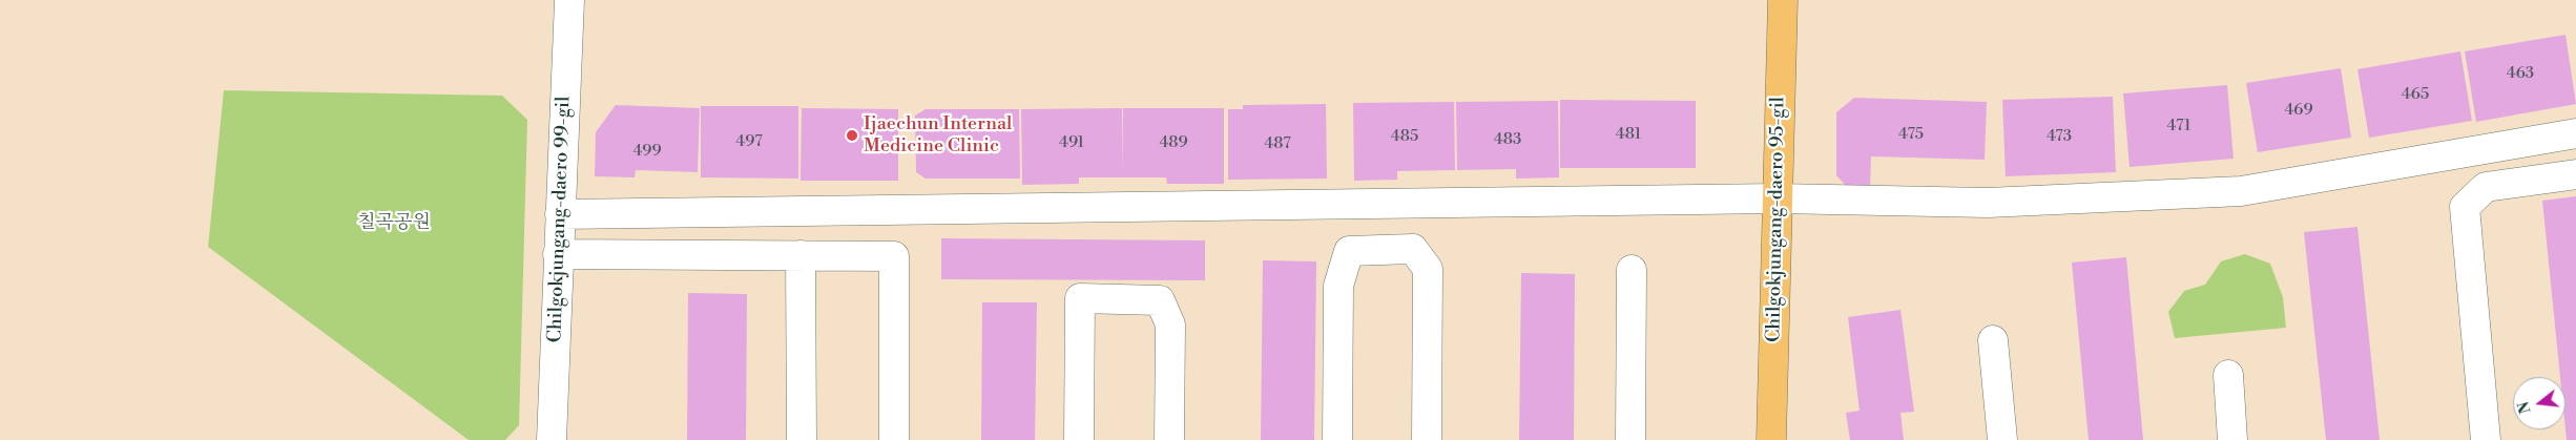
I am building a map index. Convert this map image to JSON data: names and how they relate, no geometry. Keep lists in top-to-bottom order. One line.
{"streets":{"main road":["Chilgokjungang-daero 95-gil"],"street":["Chilgokjungang-daero 99-gil"]},"parks":["칠곡공원"],"places":["Ijaechun Internal Medicine Clinic"],"house_numbers":["463","465","469","471","481","475","485","473","483","497","491","489","487","499"],"north":"left"}
